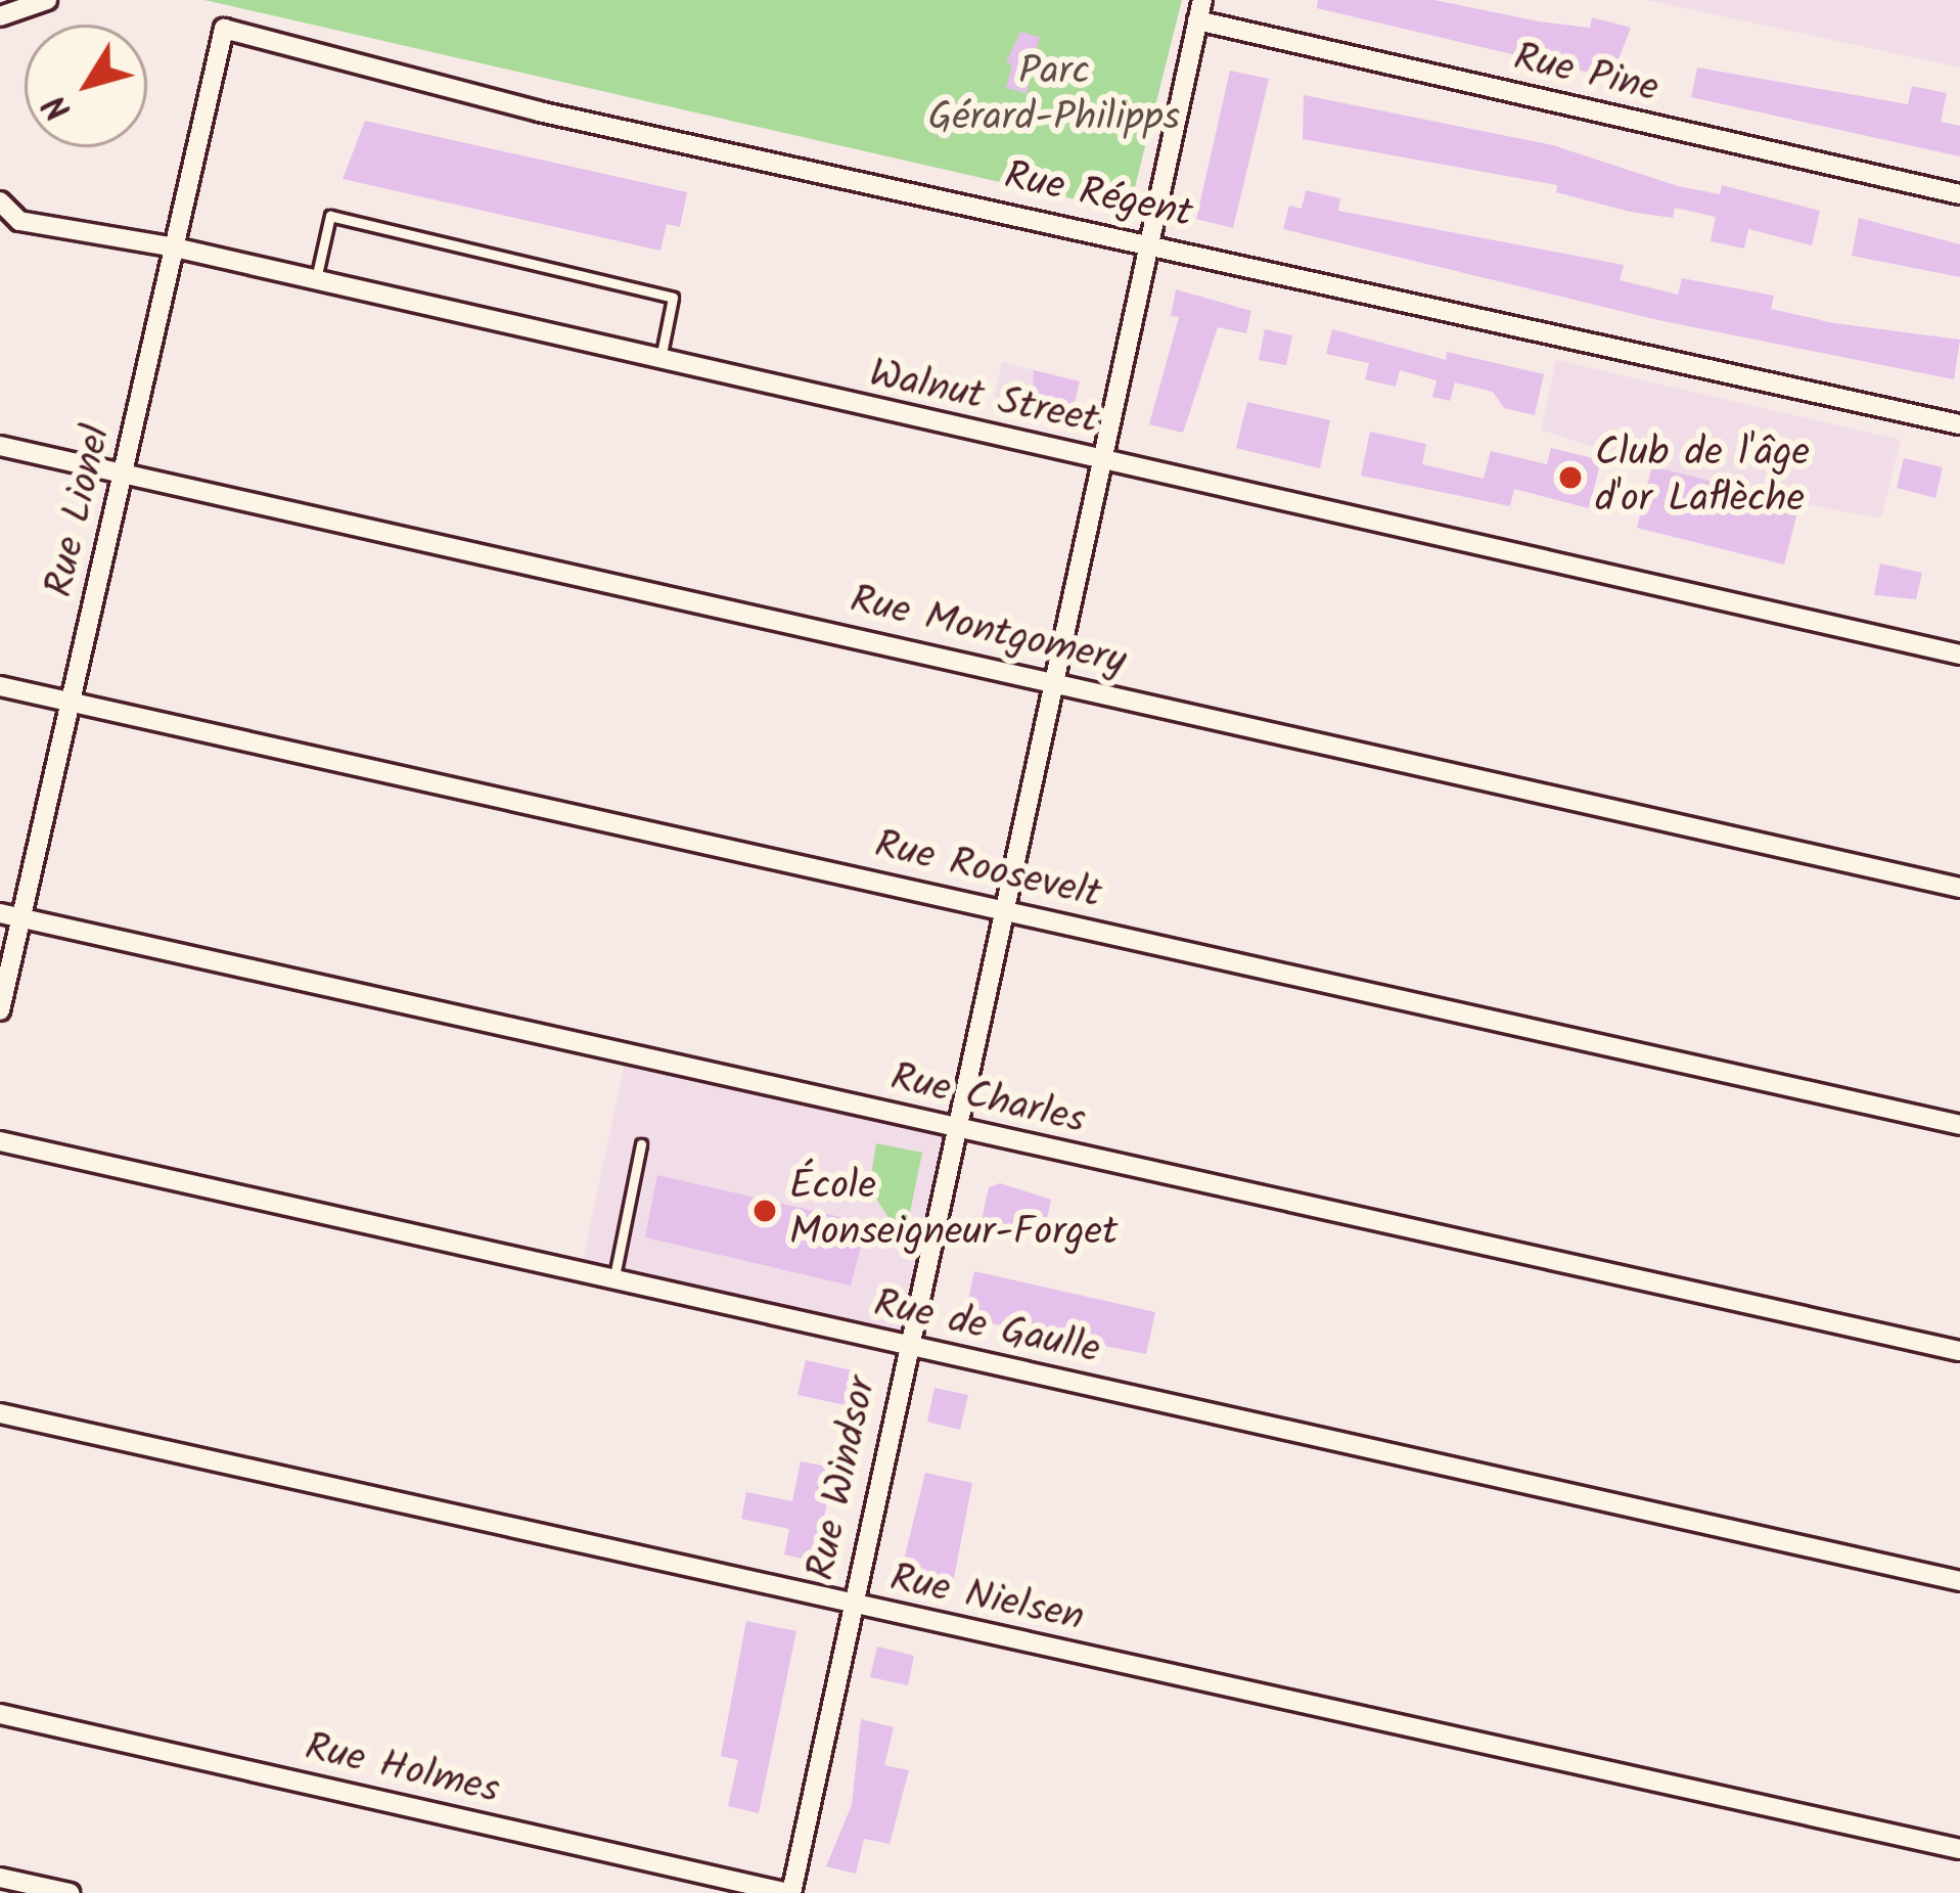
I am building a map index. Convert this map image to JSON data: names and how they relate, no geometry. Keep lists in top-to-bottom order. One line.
{"streets":{"street":["Rue Pine","Rue Régent","Walnut Street","Rue Lionel","Rue Montgomery","Rue Roosevelt","Rue Charles","Rue de Gaulle","Rue Windsor","Rue Nielsen","Rue Holmes"]},"crossings":[["Rue Pine","Rue Windsor"],["Rue Régent","Rue Lionel"],["Rue Régent","Rue Windsor"],["Walnut Street","Rue Lionel"],["Walnut Street","Rue Windsor"],["Rue Lionel","Rue Montgomery"],["Rue Lionel","Rue Roosevelt"],["Rue Lionel","Rue Charles"],["Rue Montgomery","Rue Windsor"],["Rue Roosevelt","Rue Windsor"],["Rue Charles","Rue Windsor"],["Rue de Gaulle","Rue Windsor"],["Rue Windsor","Rue Nielsen"],["Rue Windsor","Rue Holmes"]],"parks":["Parc Gérard-Philipps"],"places":["Club de l'âge d'or Laflèche","École Monseigneur-Forget"],"north":"bottom left"}
